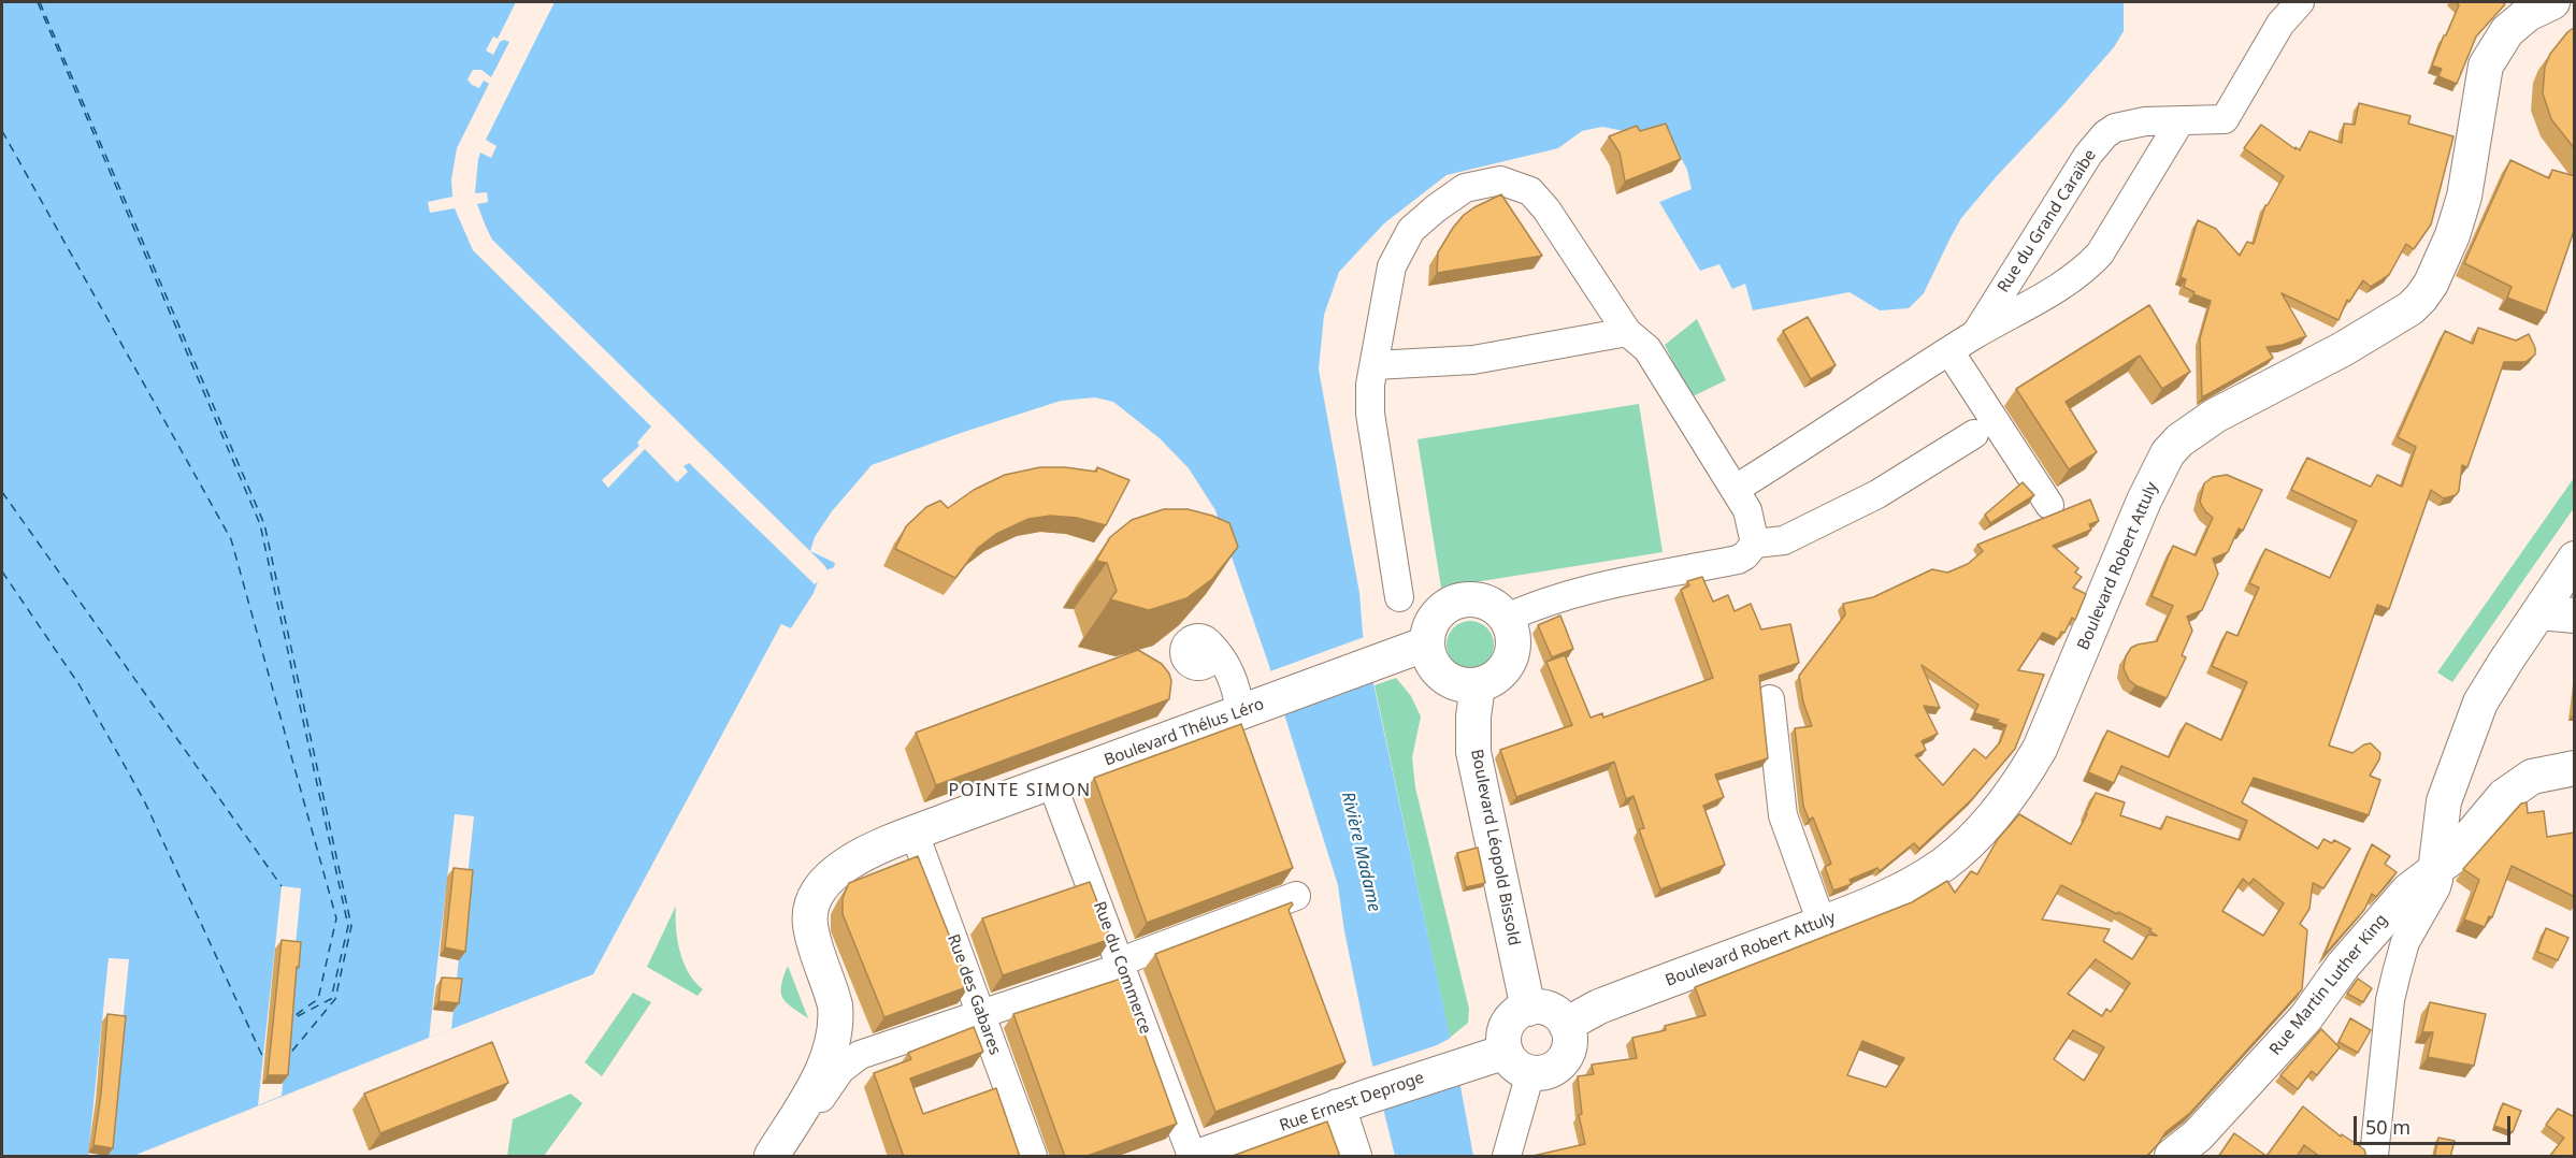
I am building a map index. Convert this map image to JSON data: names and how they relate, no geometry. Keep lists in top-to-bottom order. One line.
{"streets":{"main road":["Boulevard Robert Attuly","Boulevard Thélus Léro","Boulevard Léopold Bissold","Rue Martin Luther King","Rue Ernest Deproge"],"street":["Rue du Grand Caraïbe","Rue du Commerce","Rue des Gabares"]},"crossings":[["Boulevard Robert Attuly","Boulevard Léopold Bissold"],["Boulevard Robert Attuly","Rue Ernest Deproge"],["Boulevard Thélus Léro","Boulevard Léopold Bissold"],["Boulevard Thélus Léro","Rue du Commerce"],["Boulevard Thélus Léro","Rue des Gabares"],["Boulevard Léopold Bissold","Rue Ernest Deproge"]],"districts":["POINTE SIMON"],"water":["Rivière Madame"],"scale_bar":"50 m"}
